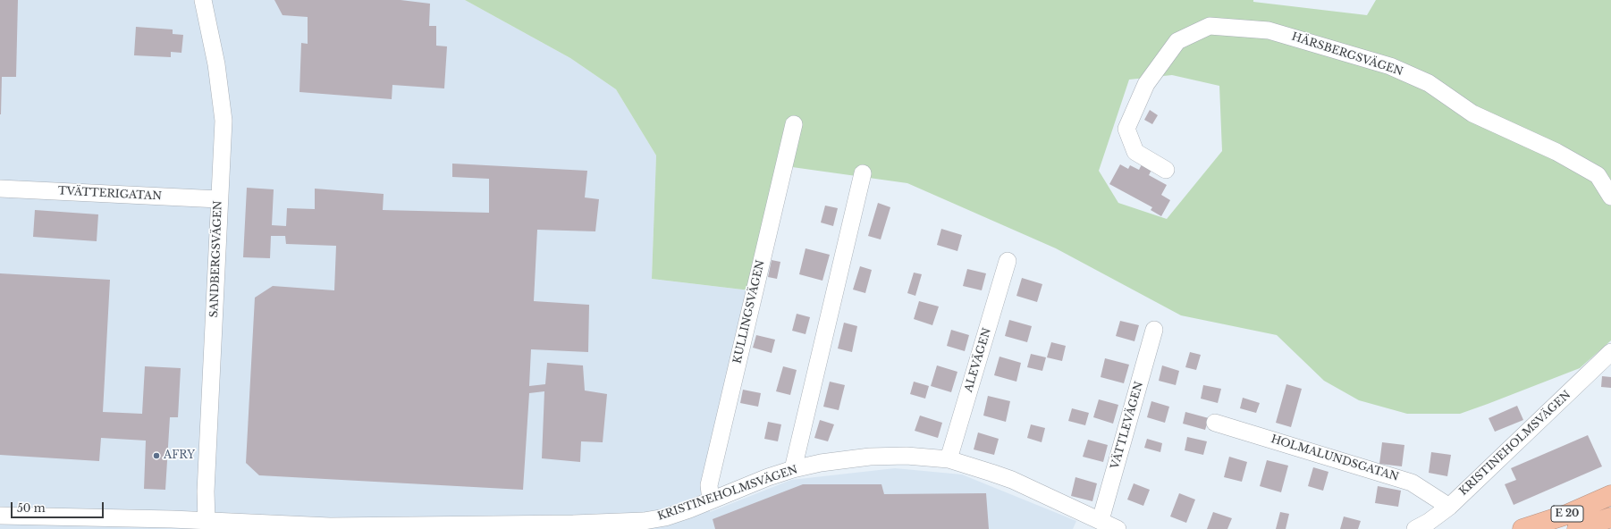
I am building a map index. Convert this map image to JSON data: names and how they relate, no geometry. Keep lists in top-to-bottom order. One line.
{"streets":{"highway":["E 20"],"street":["HÄRSBERGSVÄGEN","TVÄTTERIGATAN","SANDBERGSVÄGEN","KULLINGSVÄGEN","ALEVÄGEN","VÄTTLEVÄGEN","KRISTINEHOLMSVÄGEN","HOLMALUNDSGATAN"]},"crossings":[["TVÄTTERIGATAN","SANDBERGSVÄGEN"],["SANDBERGSVÄGEN","KRISTINEHOLMSVÄGEN"],["KULLINGSVÄGEN","KRISTINEHOLMSVÄGEN"],["ALEVÄGEN","KRISTINEHOLMSVÄGEN"],["VÄTTLEVÄGEN","KRISTINEHOLMSVÄGEN"],["KRISTINEHOLMSVÄGEN","HOLMALUNDSGATAN"]],"places":["AFRY"],"scale_bar":"50 m"}
